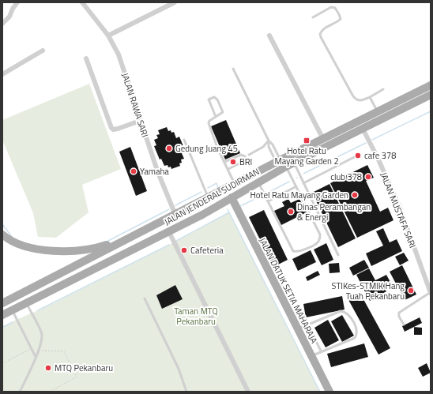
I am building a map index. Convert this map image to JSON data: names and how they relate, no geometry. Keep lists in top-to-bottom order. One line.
{"streets":{"main road":["JALAN JENDERAL SUDIRMAN","JALAN DATUK SETIA MAHARAJA"],"street":["JALAN RAWA SARI","JALAN MUSTAFA SARI"]},"crossings":[["JALAN RAWA SARI","JALAN JENDERAL SUDIRMAN"],["JALAN JENDERAL SUDIRMAN","JALAN MUSTAFA SARI"],["JALAN JENDERAL SUDIRMAN","JALAN DATUK SETIA MAHARAJA"]],"parks":["Taman MTQ Pekanbaru"],"places":{"transit":["Hotel Ratu Mayang Garden 2"],"other":["Gedung Juang 45","cafe 378","BRI","Yamaha","club 378","Hotel Ratu Mayang Garden","Dinas Perambangan & Energi","Cafeteria","STIKes-STMIK Hang Tuah Pekanbaru","MTQ Pekanbaru"]}}
